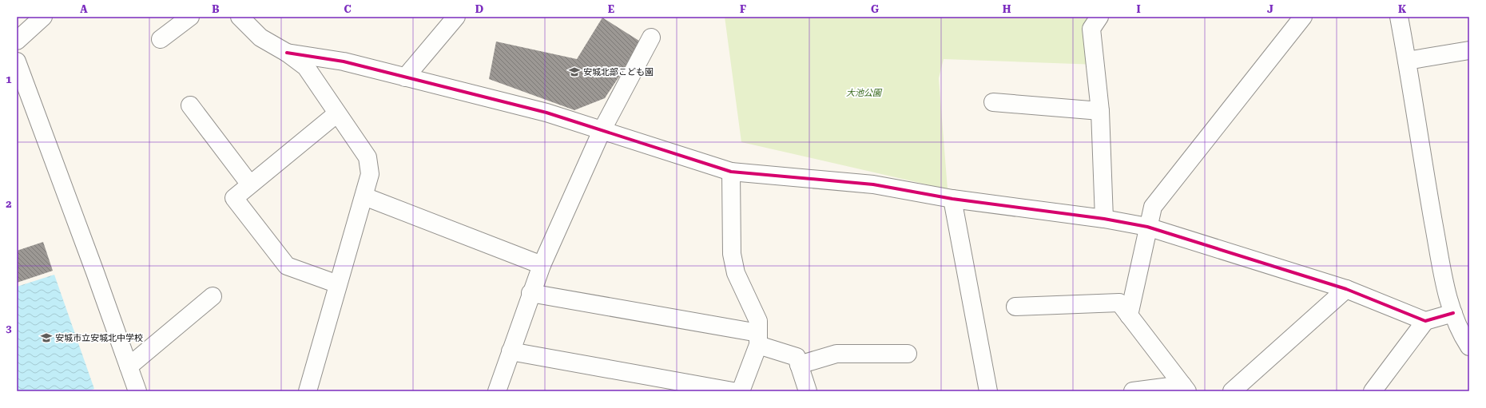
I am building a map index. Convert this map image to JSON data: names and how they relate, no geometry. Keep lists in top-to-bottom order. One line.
{"parks":["大池公園"],"places":{"school or university":["安城北部こども園","安城市立安城北中学校"]},"grid":{"columns":["A","B","C","D","E","F","G","H","I","J","K"],"rows":["1","2","3"]}}
